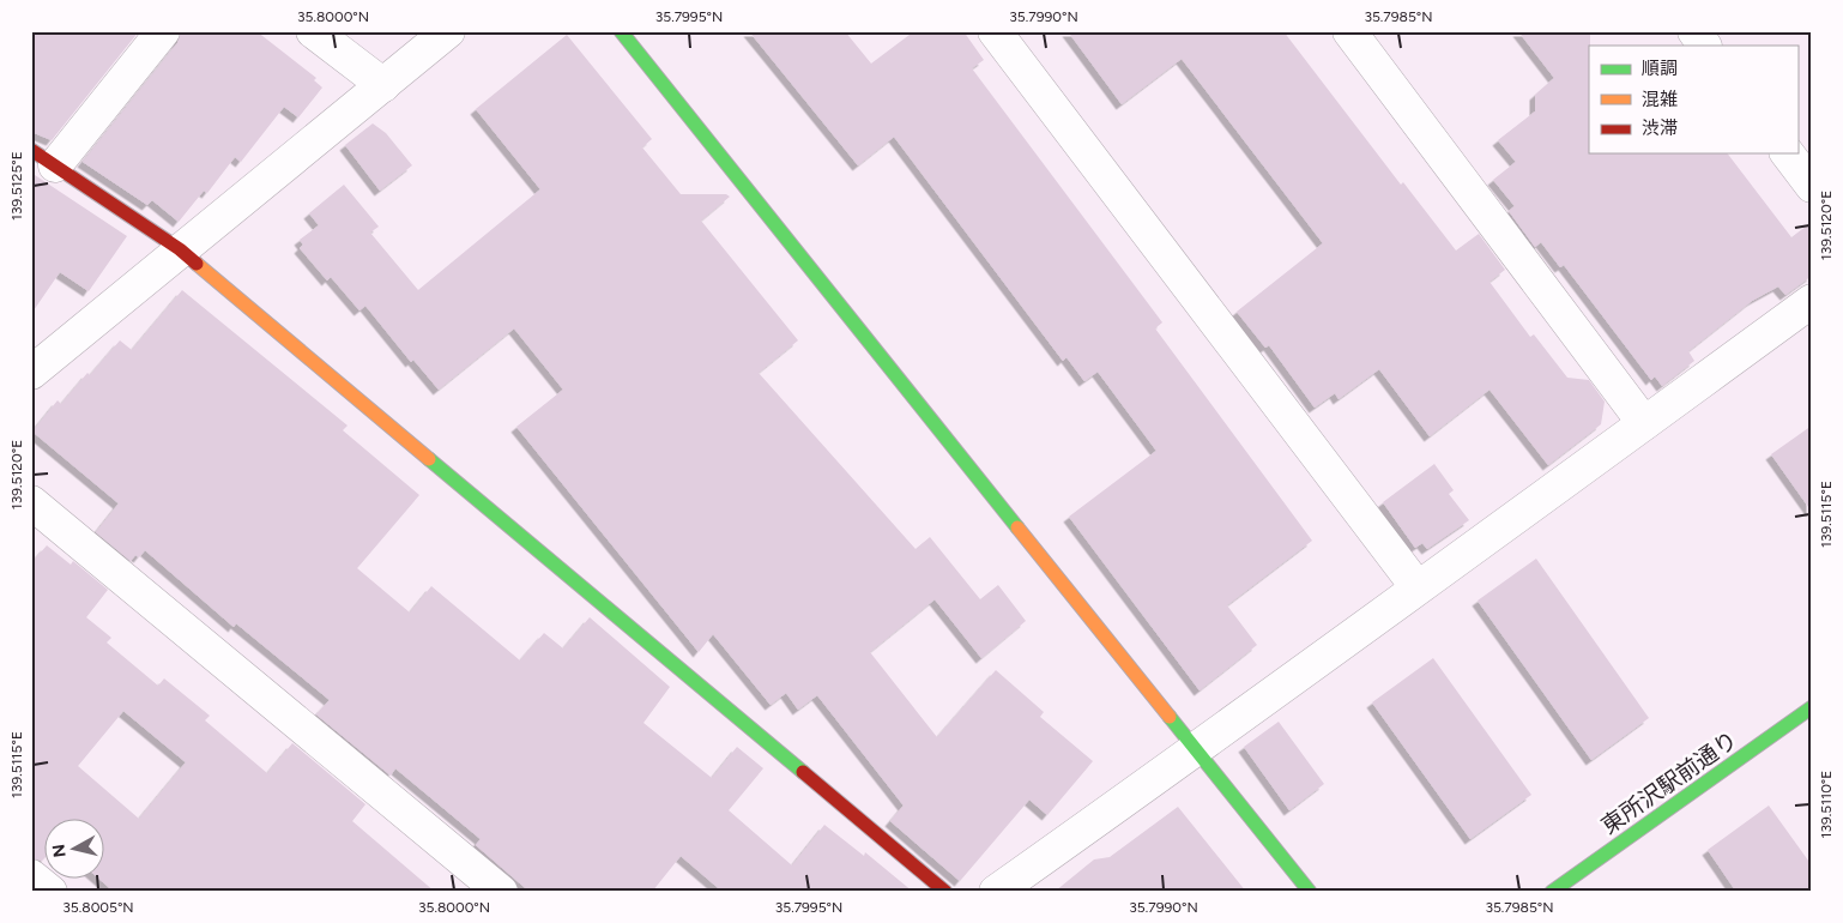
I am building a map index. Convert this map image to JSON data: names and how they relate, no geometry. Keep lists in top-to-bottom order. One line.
{"streets":{"street":["東所沢駅前通り"]},"legend":["順調","混雑","渋滞"],"north":"left","coordinates":["35.8000°N","35.7995°N","35.7990°N","35.7985°N","139.5125°E","139.5120°E","139.5115°E","139.5110°E","35.8005°N"]}
